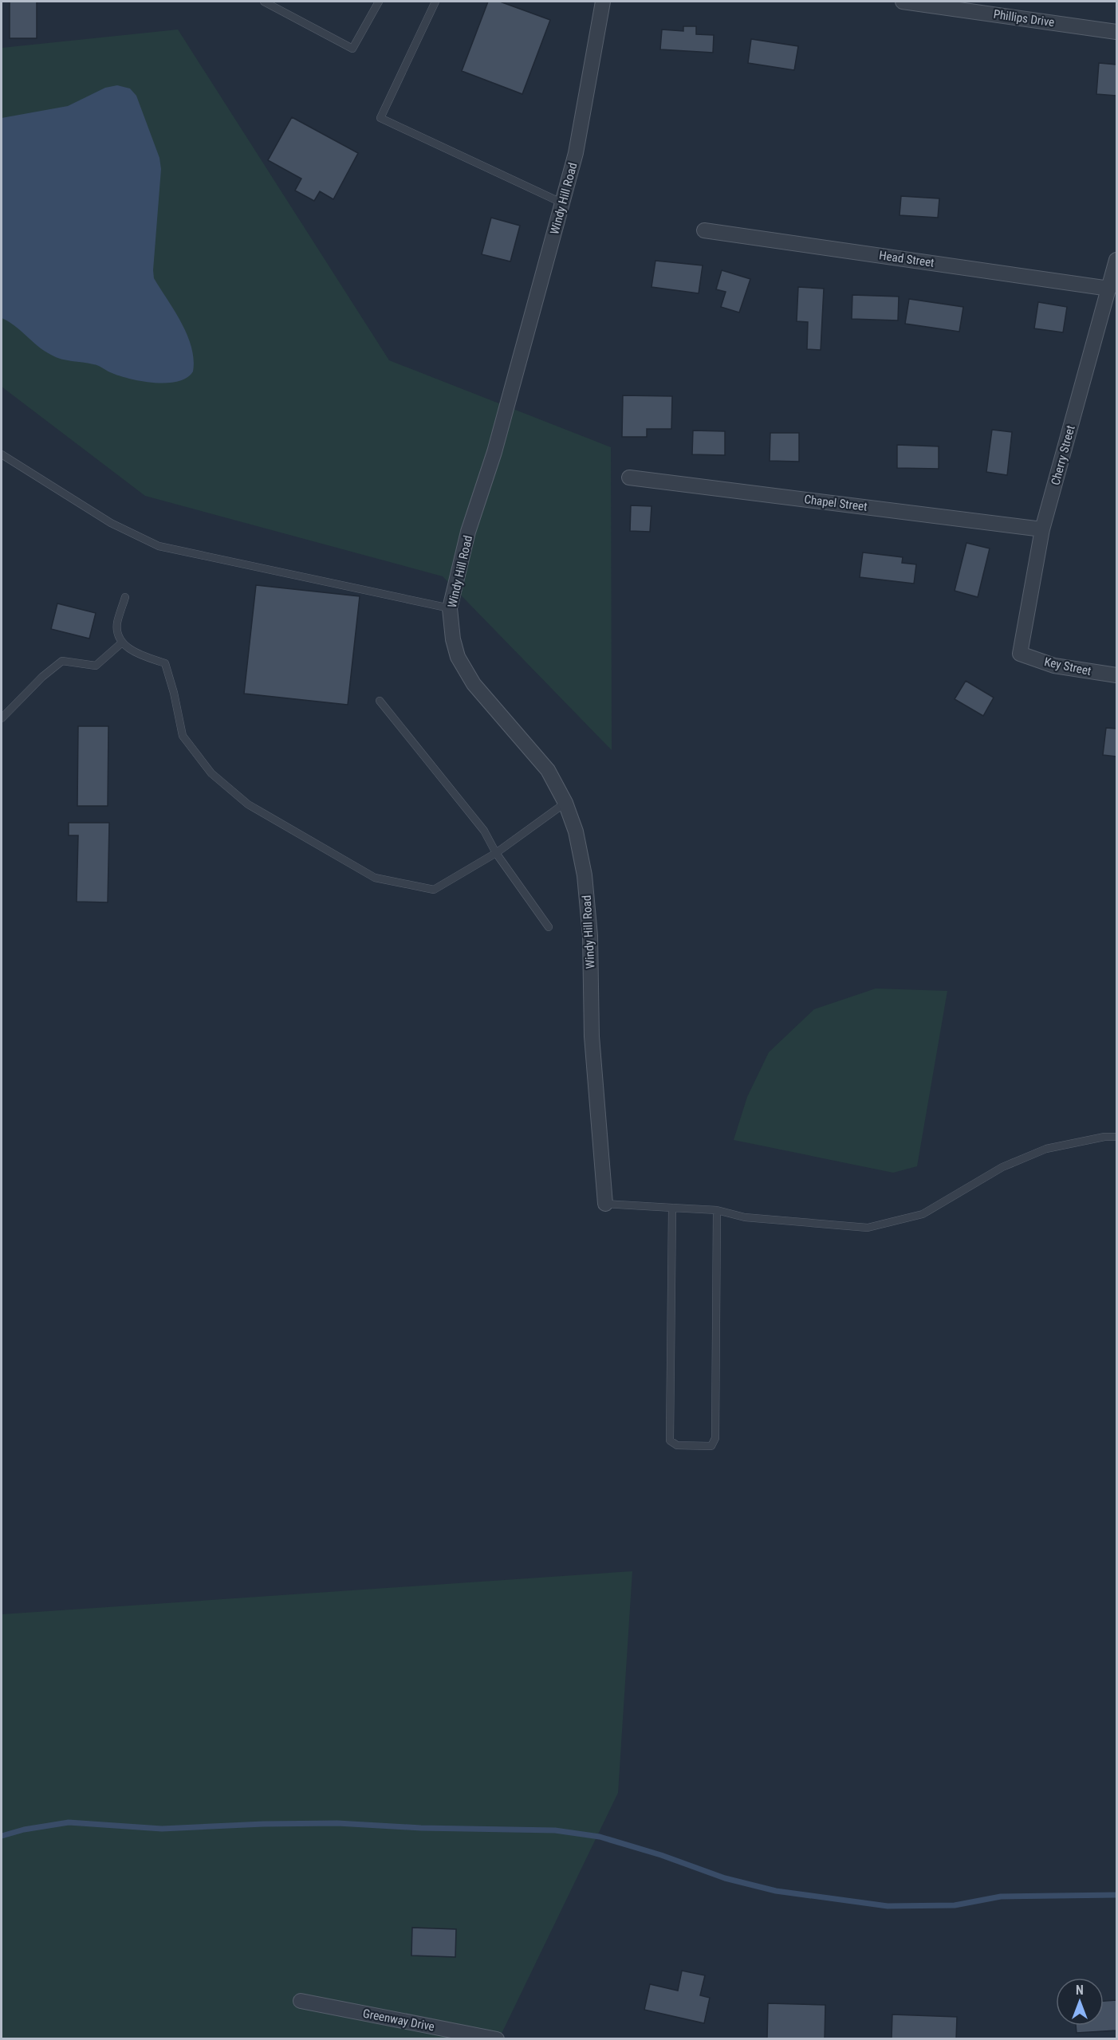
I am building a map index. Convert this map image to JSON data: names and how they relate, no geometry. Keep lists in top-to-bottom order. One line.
{"streets":{"street":["Phillips Drive","Windy Hill Road","Head Street","Cherry Street","Chapel Street","Key Street","Greenway Drive"]},"crossings":[["Head Street","Cherry Street"],["Cherry Street","Chapel Street"],["Cherry Street","Key Street"]],"north":"top"}
